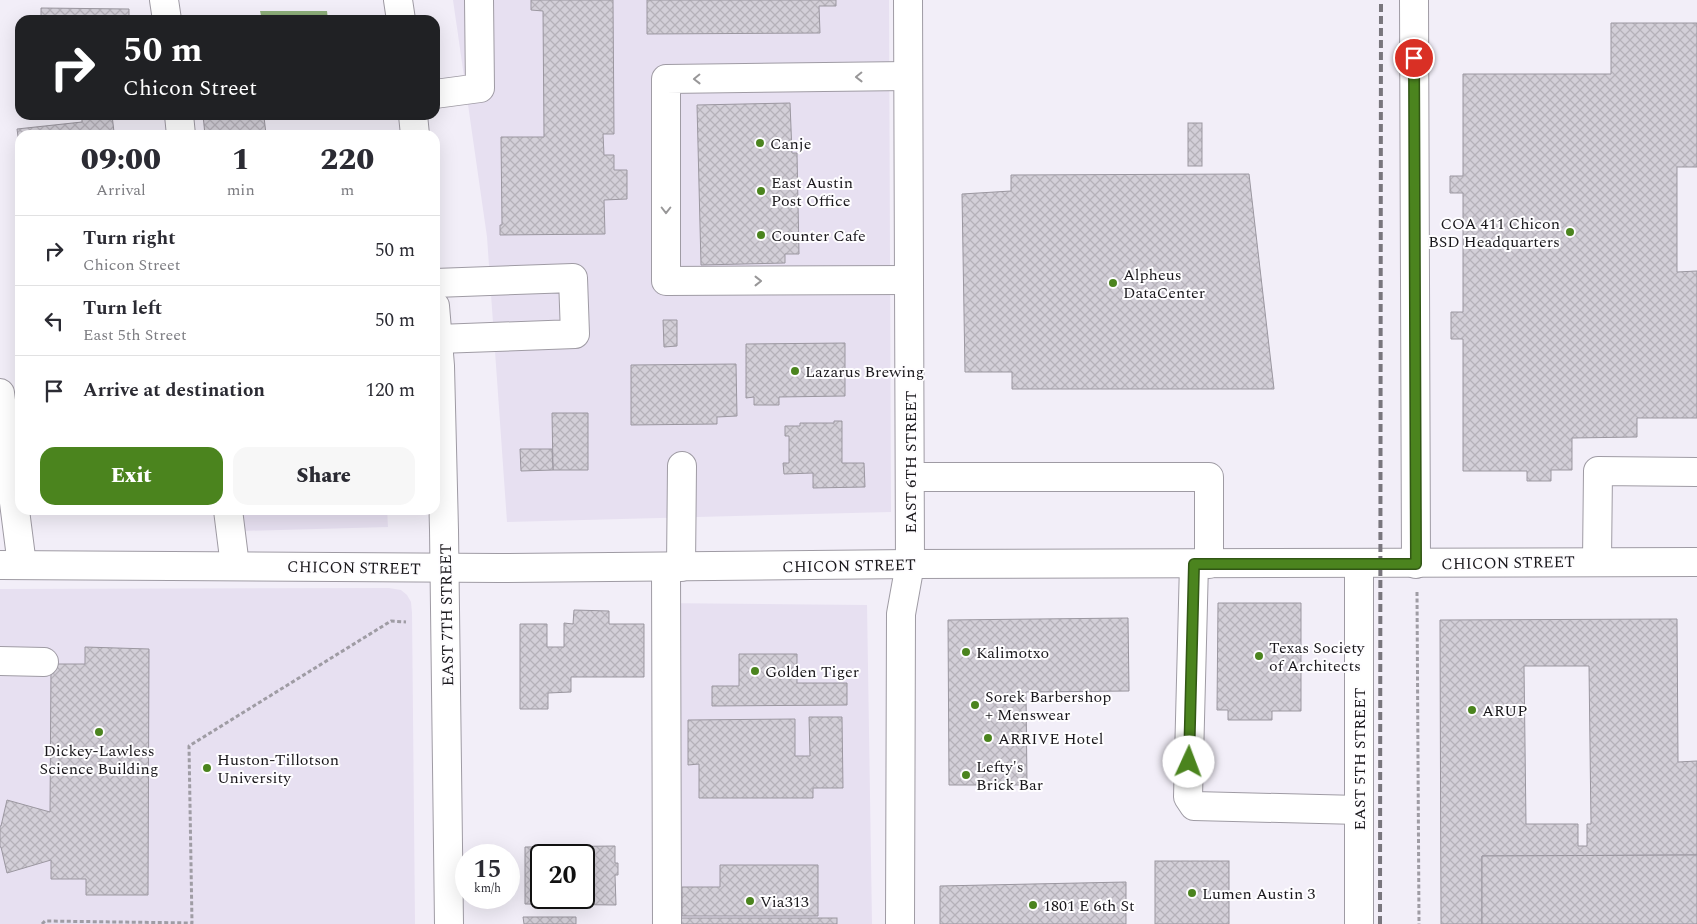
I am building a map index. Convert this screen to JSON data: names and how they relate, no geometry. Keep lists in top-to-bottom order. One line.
{"streets":{"street":["EAST 6TH STREET","CHICON STREET","EAST 7TH STREET","EAST 5TH STREET"]},"crossings":[["EAST 6TH STREET","CHICON STREET"],["CHICON STREET","EAST 7TH STREET"],["CHICON STREET","EAST 5TH STREET"]],"places":["Canje","East Austin Post Office","COA 411 Chicon BSD Headquarters","Counter Cafe","Alpheus DataCenter","Lazarus Brewing","Kalimotxo","Texas Society of Architects","Golden Tiger","Sorek Barbershop + Menswear","ARUP","Dickey-Lawless Science Building","ARRIVE Hotel","Huston-Tillotson University","Lefty's Brick Bar","Lumen Austin 3","Via313","1801 E 6th St"],"page":{"turn":["50 m","Chicon Street"],"eta":["09:00","Arrival","1","min","220","m"],"list":[{"name":"Turn right","note":"Chicon Street","value":"50 m"},{"name":"Turn left","note":"East 5th Street","value":"50 m"},{"name":"Arrive at destination","value":"120 m"}],"buttons":["Exit","Share"],"speed":"15 km/h","limit":"20"}}
